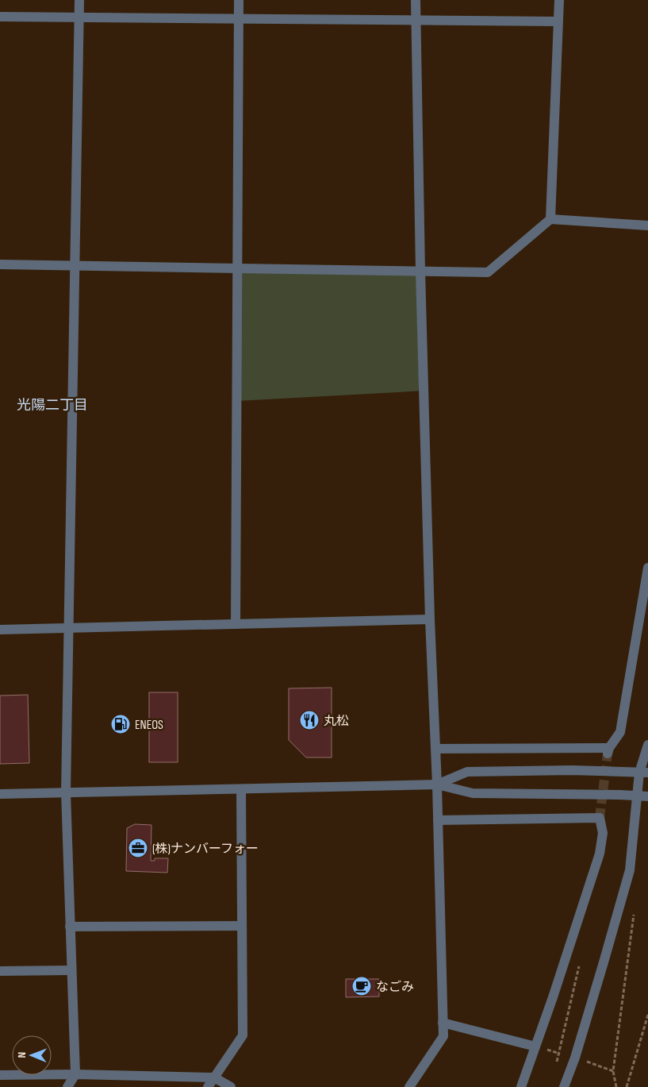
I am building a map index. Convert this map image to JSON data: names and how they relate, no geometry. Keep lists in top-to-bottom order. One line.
{"districts":["光陽二丁目"],"places":{"restaurant":["丸松"],"fuel station":["ENEOS"],"office":["(株)ナンバーフォー"],"cafe":["なごみ"]},"north":"left"}
